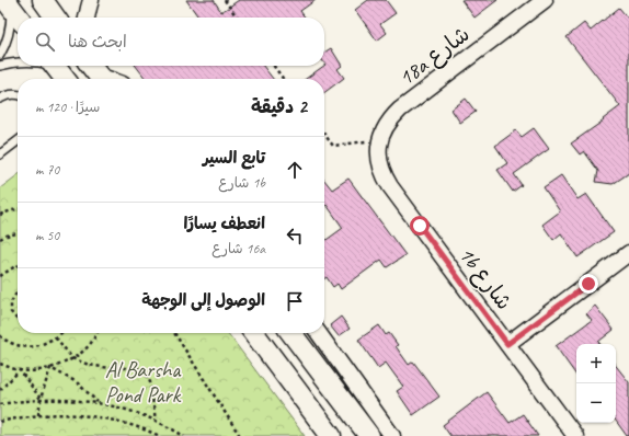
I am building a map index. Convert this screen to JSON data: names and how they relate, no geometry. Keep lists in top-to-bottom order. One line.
{"streets":{"street":["18a شارع","1b شارع"]},"crossings":[["18a شارع","1b شارع"]],"parks":["Al Barsha Pond Park"],"page":{"search":"ابحث هنا","heading":["2 دقيقة","سيرًا · 120 m"],"list":[["تابع السير","1b شارع","70 m"],["انعطف يسارًا","16a شارع","50 m"],"الوصول إلى الوجهة"],"map_buttons":["+","−"]}}
